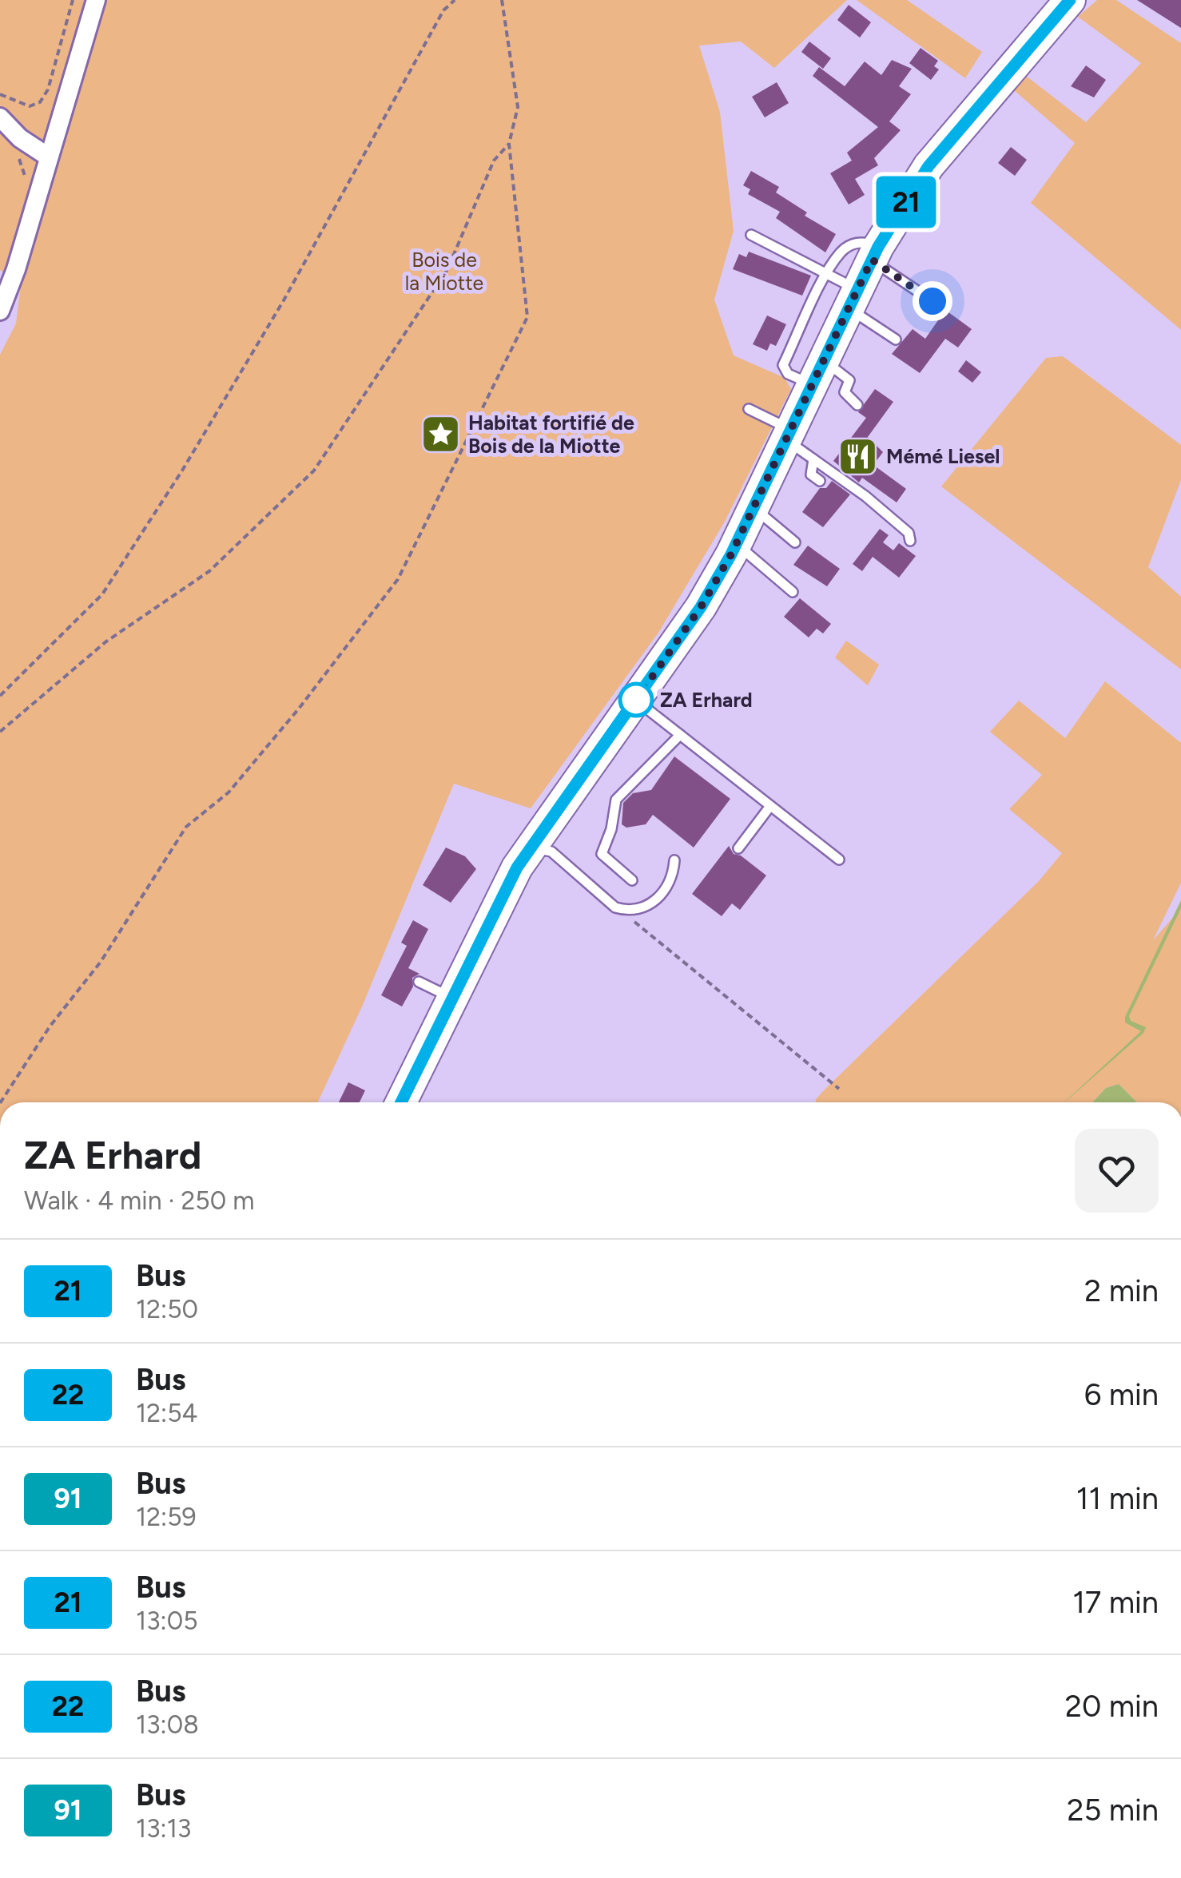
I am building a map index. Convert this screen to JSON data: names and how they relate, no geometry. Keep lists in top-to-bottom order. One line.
{"parks":["Bois de la Miotte"],"places":{"place":["Habitat fortifié de Bois de la Miotte"],"restaurant":["Mémé Liesel"],"other":["ZA Erhard"]},"lines":["bus line 21"],"page":{"on_map":"21","heading":["ZA Erhard","Walk · 4 min · 250 m"],"list":[{"mark":"21","name":"Bus","note":"12:50","value":"2 min"},{"mark":"22","name":"Bus","note":"12:54","value":"6 min"},{"mark":"91","name":"Bus","note":"12:59","value":"11 min"},{"mark":"21","name":"Bus","note":"13:05","value":"17 min"},{"mark":"22","name":"Bus","note":"13:08","value":"20 min"},{"mark":"91","name":"Bus","note":"13:13","value":"25 min"}]}}
